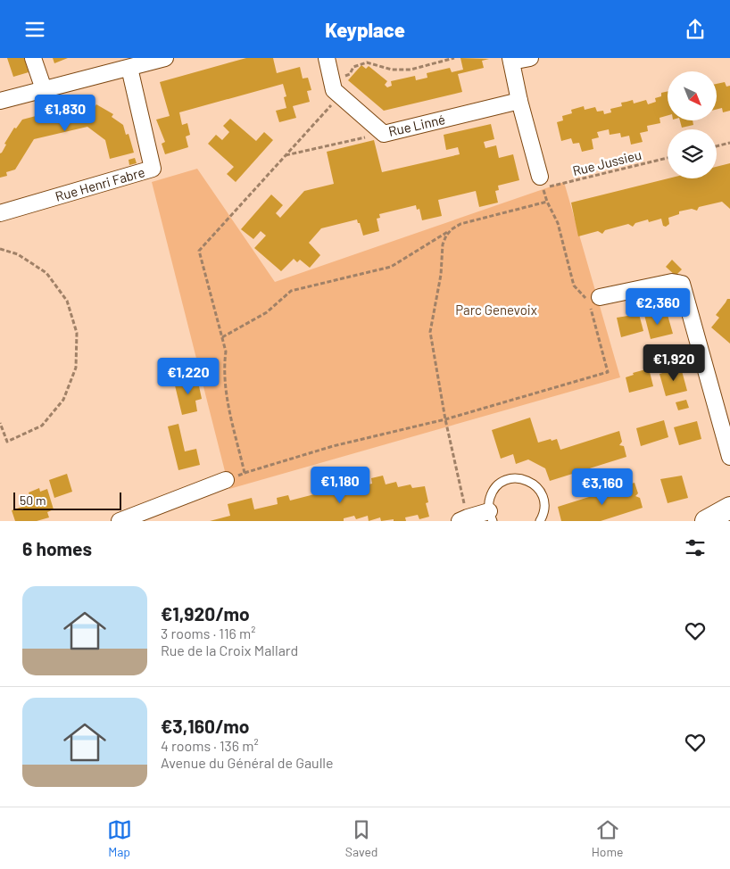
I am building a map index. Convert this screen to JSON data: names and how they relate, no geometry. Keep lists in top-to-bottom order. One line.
{"streets":{"street":["Rue Linné","Rue Henri Fabre"],"path":["Rue Jussieu"]},"parks":["Parc Genevoix"],"scale_bar":"50 m","north":"bottom right","page":{"header":"Keyplace","price":["€1,830","€2,360","€1,920","€1,220","€1,180","€3,160"],"scale":"50 m","heading":"6 homes","list":[{"name":"€1,920/mo","note":"3 rooms · 116 m² · Rue de la Croix Mallard"},{"name":"€3,160/mo","note":"4 rooms · 136 m² · Avenue du Général de Gaulle"}],"tabs":["Map","Saved","Home"]}}
